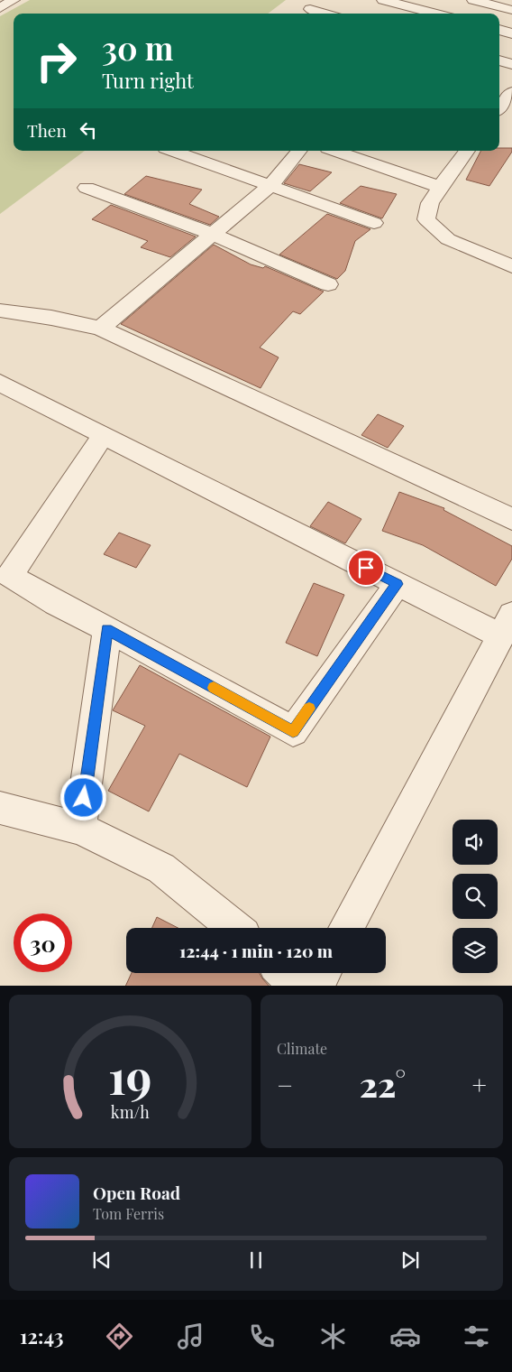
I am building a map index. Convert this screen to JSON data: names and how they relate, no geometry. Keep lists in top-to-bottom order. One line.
{"page":{"turn":["30 m","Turn right"],"then":"Then","limit":"30","trip":"12:44 · 1 min · 120 m","tile":"Climate","heat":["−","22°","+"],"song":["Open Road","Tom Ferris"],"tabs":"12:43","gauge":["19","km/h"]}}
